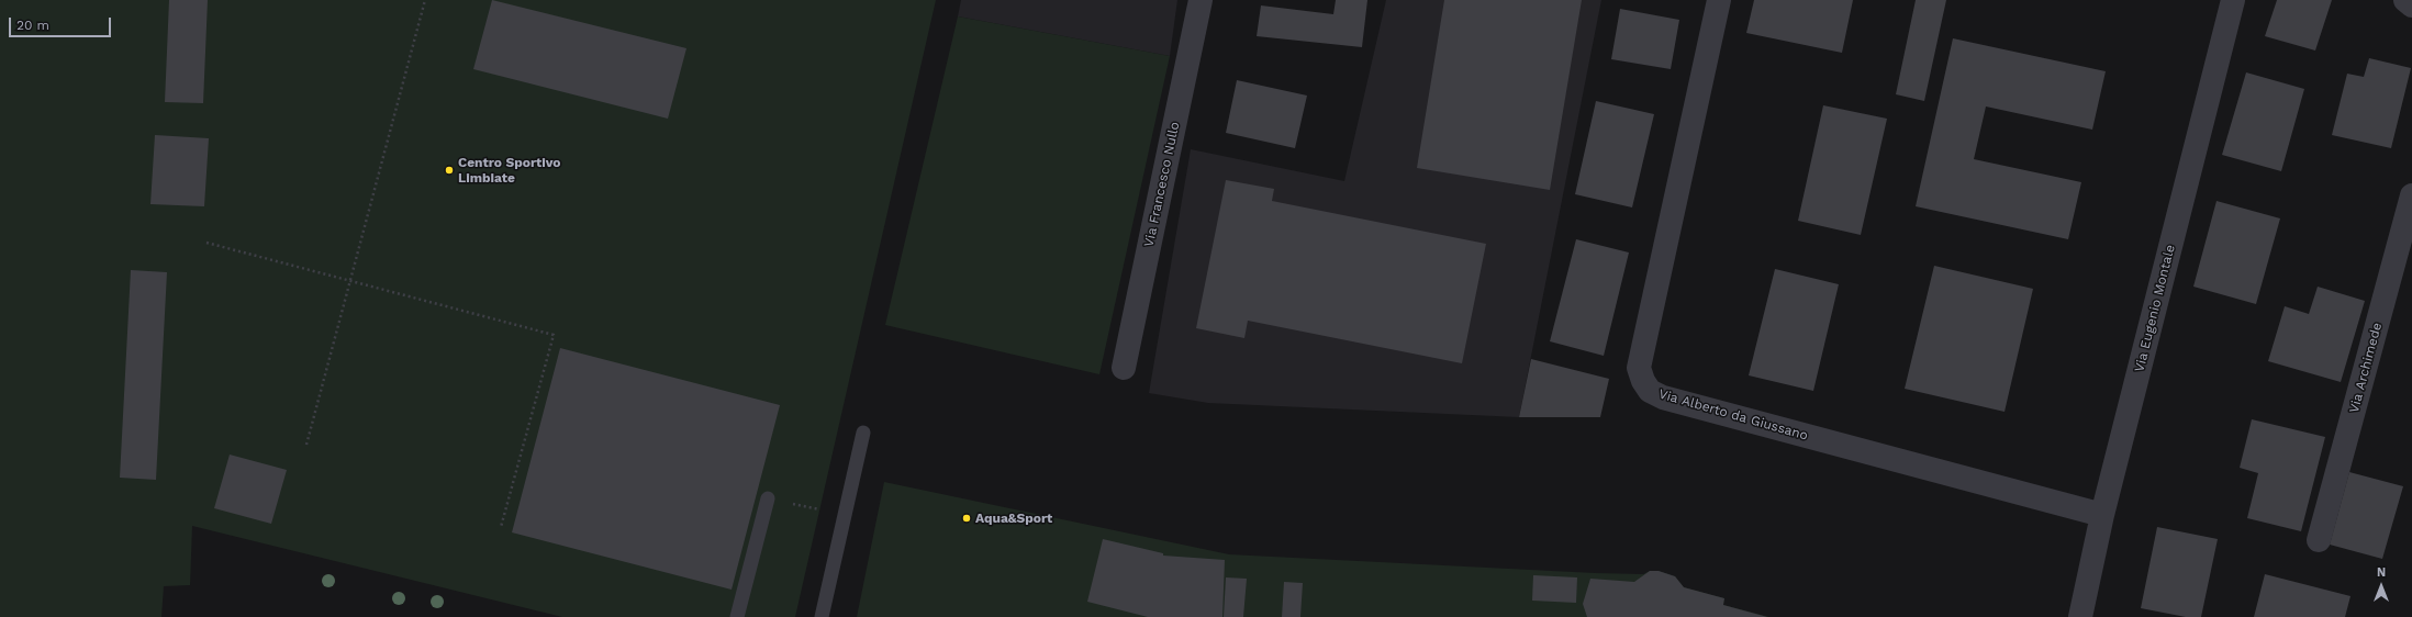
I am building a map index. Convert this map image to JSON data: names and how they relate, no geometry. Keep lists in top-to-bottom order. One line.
{"streets":{"street":["Via Francesco Nullo","Via Eugenio Montale","Via Archimede","Via Alberto da Giussano"]},"crossings":[["Via Eugenio Montale","Via Alberto da Giussano"]],"places":["Centro Sportivo Limbiate","Aqua&Sport"],"scale_bar":"20 m","north":"top"}
